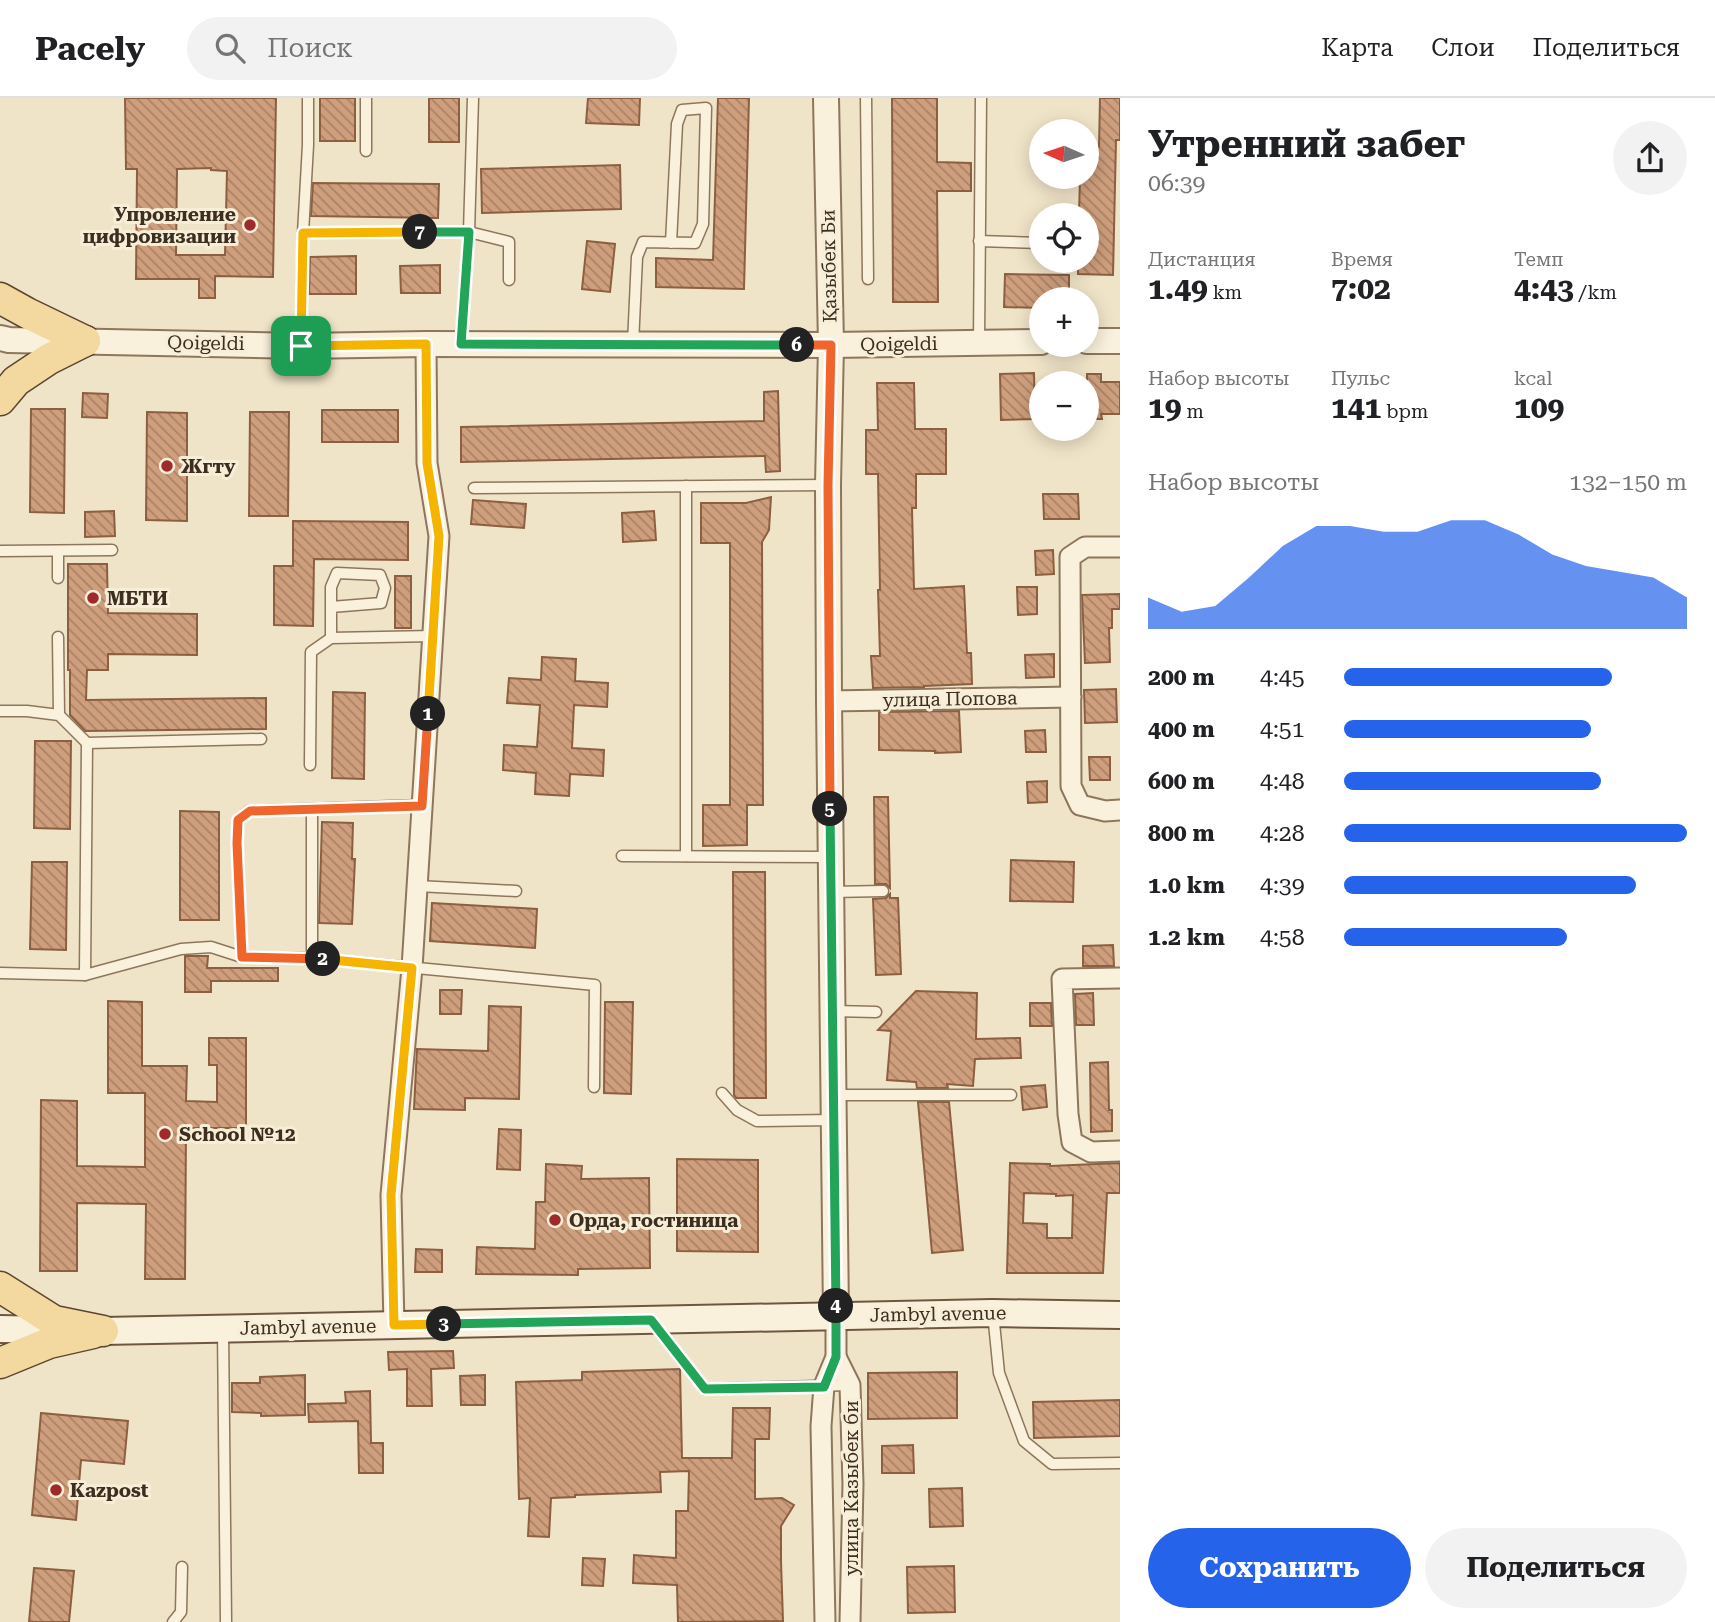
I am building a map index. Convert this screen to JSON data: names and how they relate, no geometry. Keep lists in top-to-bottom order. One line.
{"streets":{"main road":["Jambyl avenue"],"street":["Қазыбек Би","Qoigeldi","улица Попова","улица Казыбек би"]},"crossings":[["Қазыбек Би","Qoigeldi"],["Қазыбек Би","улица Попова"],["Қазыбек Би","Jambyl avenue"],["Қазыбек Би","улица Казыбек би"],["Jambyl avenue","улица Казыбек би"]],"places":["Упровление цифровизации","Жгту","МБТИ","School №12","Орда, гостиница","Kazpost"],"north":"left","page":{"header":"Pacely","search":"Поиск","nav":["Карта","Слои","Поделиться"],"heading":["Утренний забег","06:39"],"map_buttons":["+","−"],"pins":["7","6","1","5","2","4","3"],"stats":[["Дистанция","1.49 km"],["Время","7:02"],["Темп","4:43 /km"],["Набор высоты","19 m"],["Пульс","141 bpm"],["kcal","109"]],"chart":["Набор высоты","132–150 m"],"list":[{"name":"200 m","note":"4:45"},{"name":"400 m","note":"4:51"},{"name":"600 m","note":"4:48"},{"name":"800 m","note":"4:28"},{"name":"1.0 km","note":"4:39"},{"name":"1.2 km","note":"4:58"}],"buttons":["Сохранить","Поделиться"]}}
